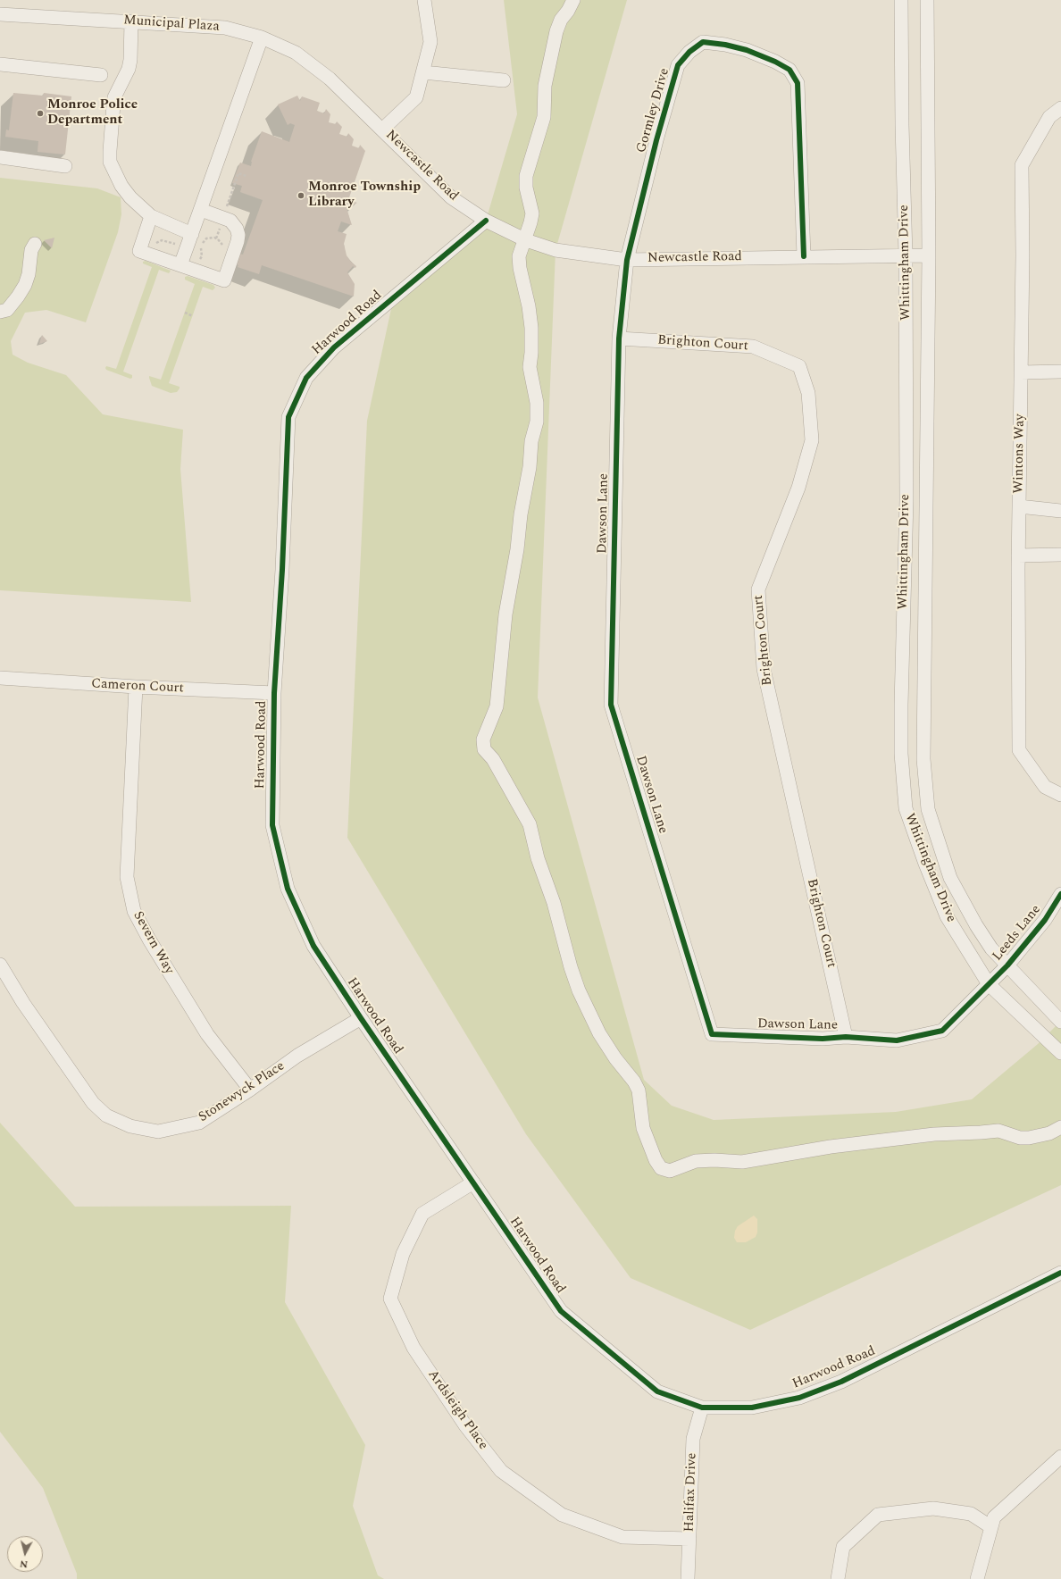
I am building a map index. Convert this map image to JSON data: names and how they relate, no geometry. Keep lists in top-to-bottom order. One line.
{"streets":{"street":["Municipal Plaza","Gormley Drive","Newcastle Road","Whittingham Drive","Harwood Road","Brighton Court","Wintons Way","Dawson Lane","Cameron Court","Leeds Lane","Severn Way","Stonewyck Place","Ardsleigh Place","Halifax Drive"]},"crossings":[["Municipal Plaza","Newcastle Road"],["Gormley Drive","Newcastle Road"],["Gormley Drive","Dawson Lane"],["Newcastle Road","Whittingham Drive"],["Newcastle Road","Harwood Road"],["Newcastle Road","Dawson Lane"],["Whittingham Drive","Dawson Lane"],["Whittingham Drive","Leeds Lane"],["Harwood Road","Cameron Court"],["Harwood Road","Stonewyck Place"],["Harwood Road","Ardsleigh Place"],["Harwood Road","Halifax Drive"],["Brighton Court","Dawson Lane"],["Dawson Lane","Leeds Lane"],["Cameron Court","Severn Way"],["Severn Way","Stonewyck Place"],["Ardsleigh Place","Halifax Drive"]],"places":["Monroe Police Department","Monroe Township Library"],"north":"bottom"}
